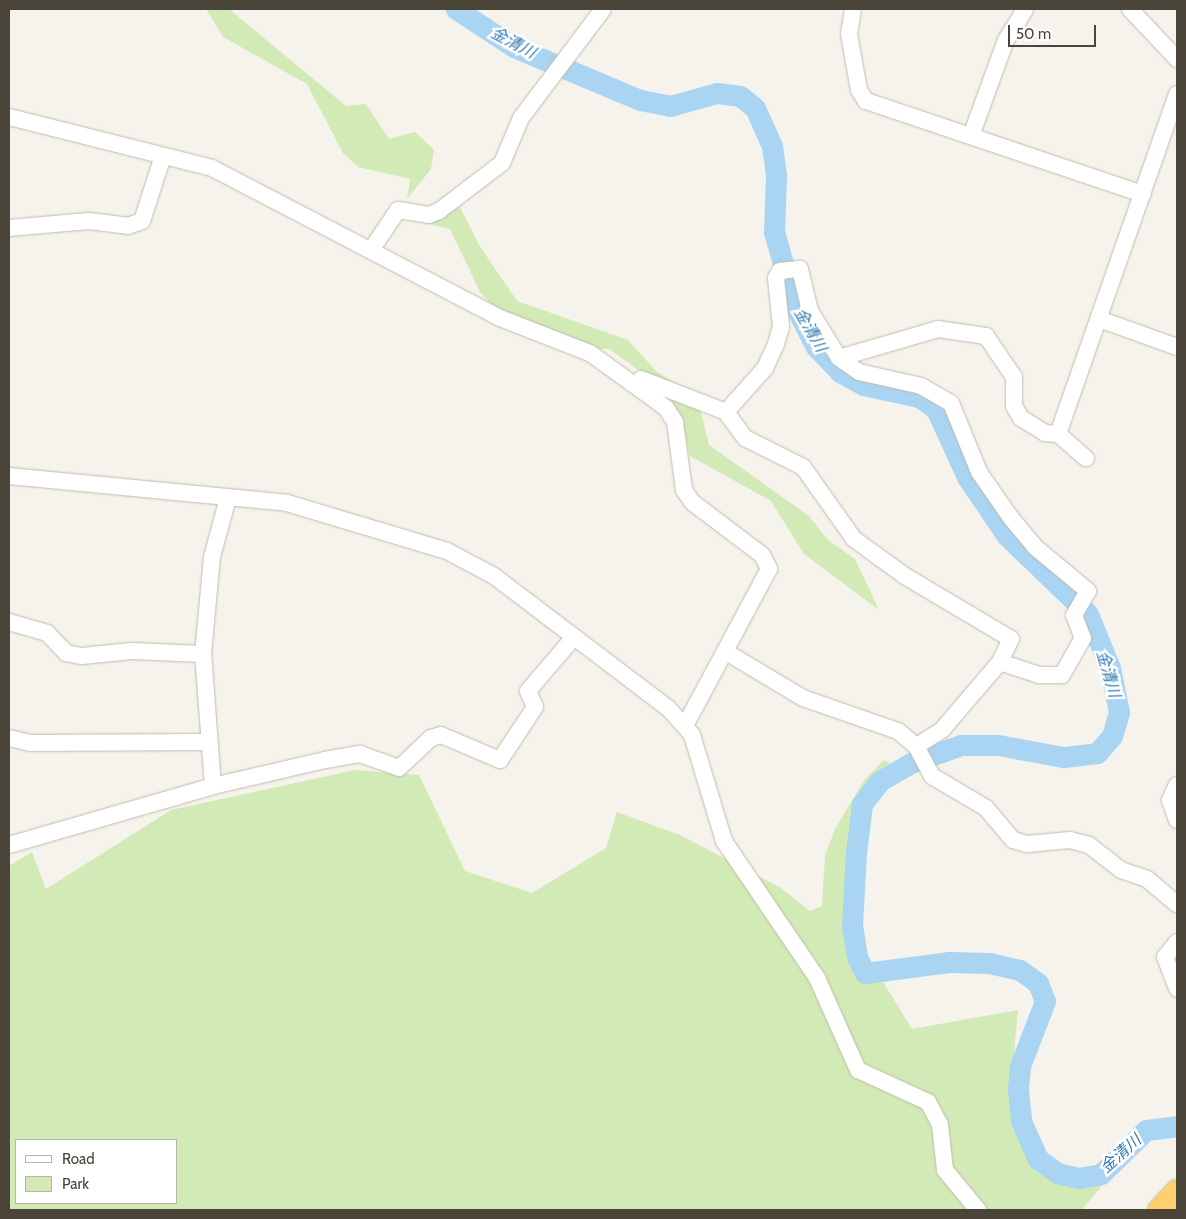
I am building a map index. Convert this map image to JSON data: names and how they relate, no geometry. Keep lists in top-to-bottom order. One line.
{"water":["金清川"],"legend":["Road","Park"],"scale_bar":"50 m"}
